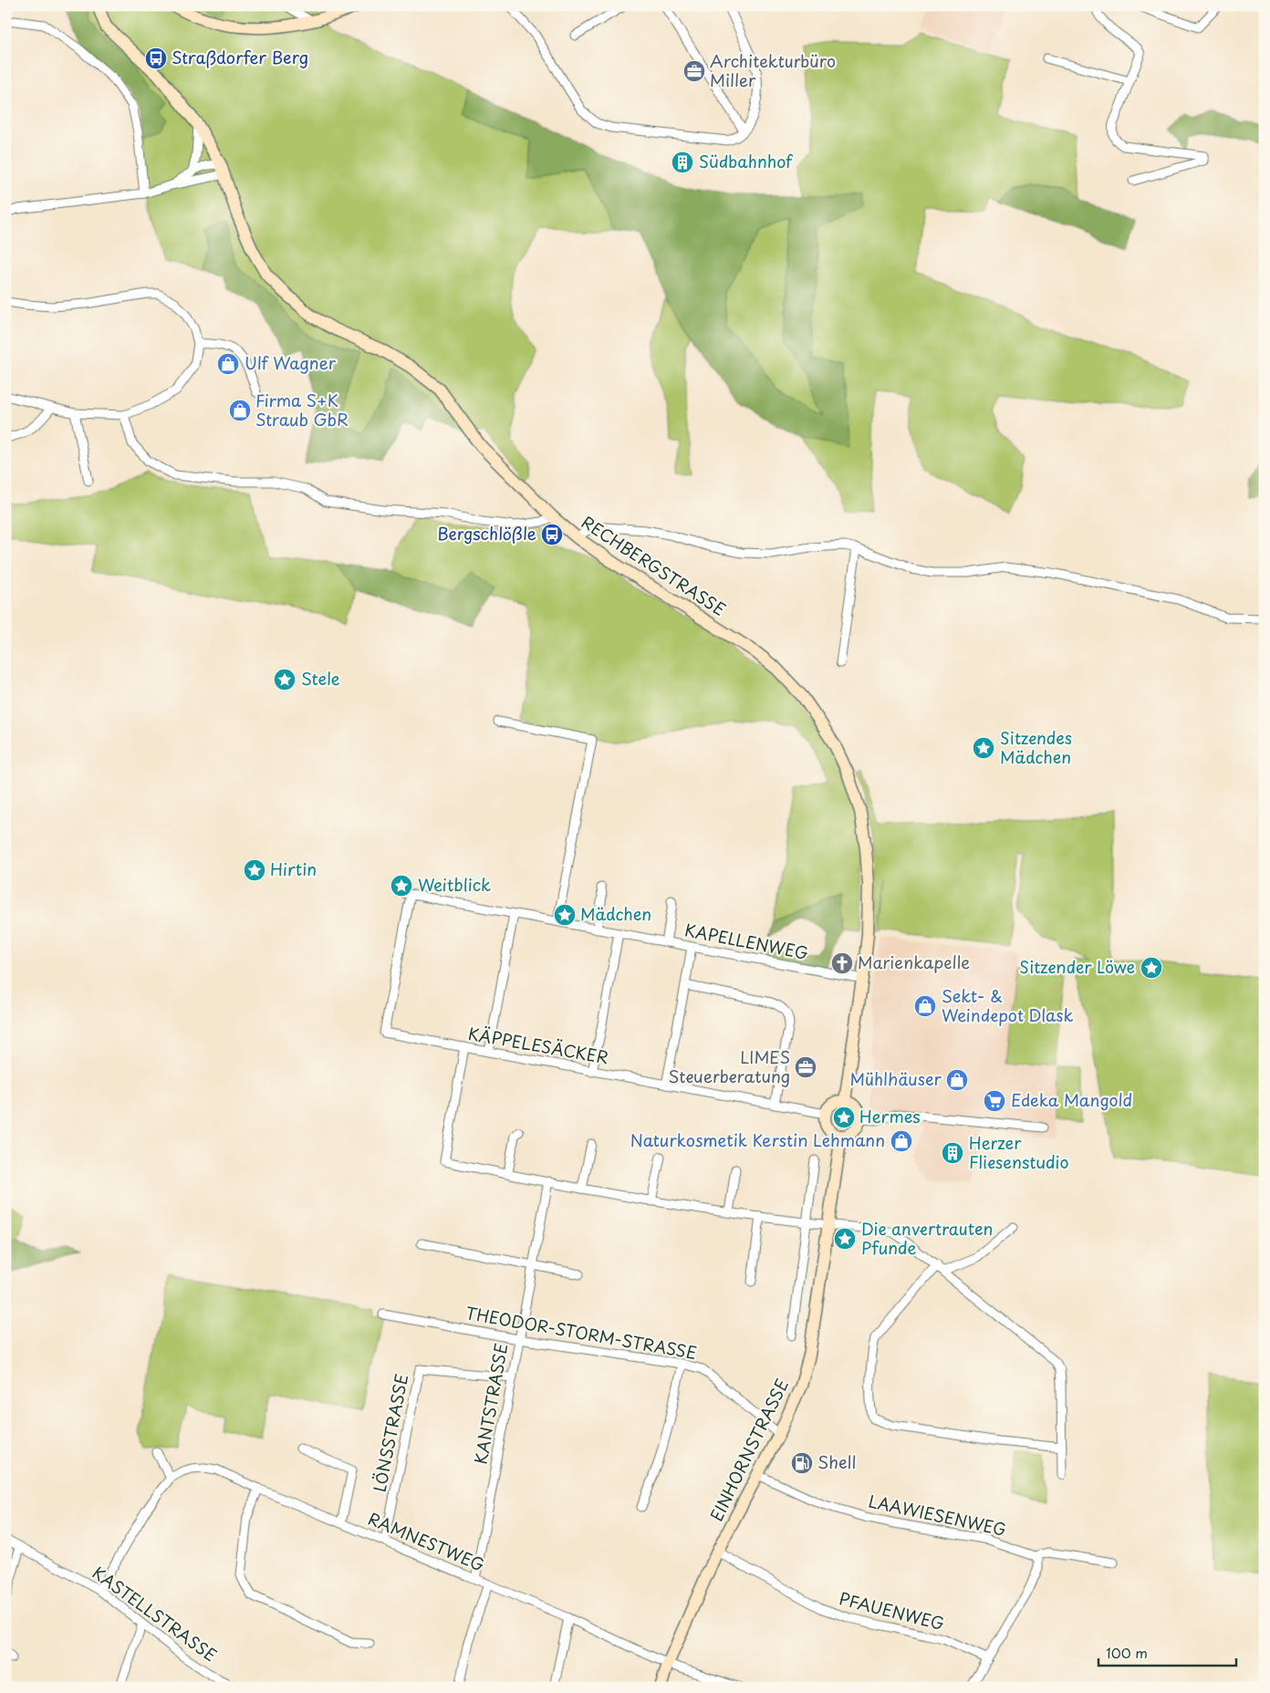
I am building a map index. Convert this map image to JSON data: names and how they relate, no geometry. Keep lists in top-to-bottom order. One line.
{"streets":{"main road":["RECHBERGSTRASSE","EINHORNSTRASSE"],"street":["KAPELLENWEG","KÄPPELESÄCKER","THEODOR-STORM-STRASSE","KANTSTRASSE","LÖNSSTRASSE","LAAWIESENWEG","RAMNESTWEG","PFAUENWEG","KASTELLSTRASSE"]},"crossings":[["RECHBERGSTRASSE","KAPELLENWEG"],["KÄPPELESÄCKER","EINHORNSTRASSE"],["THEODOR-STORM-STRASSE","KANTSTRASSE"],["THEODOR-STORM-STRASSE","EINHORNSTRASSE"],["KANTSTRASSE","LÖNSSTRASSE"],["KANTSTRASSE","RAMNESTWEG"],["LÖNSSTRASSE","RAMNESTWEG"],["EINHORNSTRASSE","LAAWIESENWEG"],["EINHORNSTRASSE","RAMNESTWEG"],["EINHORNSTRASSE","PFAUENWEG"],["RAMNESTWEG","KASTELLSTRASSE"]],"places":{"bus stop":["Straßdorfer Berg","Bergschlößle"],"office":["Architekturbüro Miller","LIMES Steuerberatung"],"building":["Südbahnhof","Herzer Fliesenstudio"],"shop":["Ulf Wagner","Firma S+K Straub GbR","Sekt- & Weindepot Dlask","Mühlhäuser","Naturkosmetik Kerstin Lehmann"],"place":["Stele","Sitzendes Mädchen","Hirtin","Weitblick","Mädchen","Sitzender Löwe","Hermes","Die anvertrauten Pfunde"],"church":["Marienkapelle"],"supermarket":["Edeka Mangold"],"fuel station":["Shell"]},"scale_bar":"100 m"}
